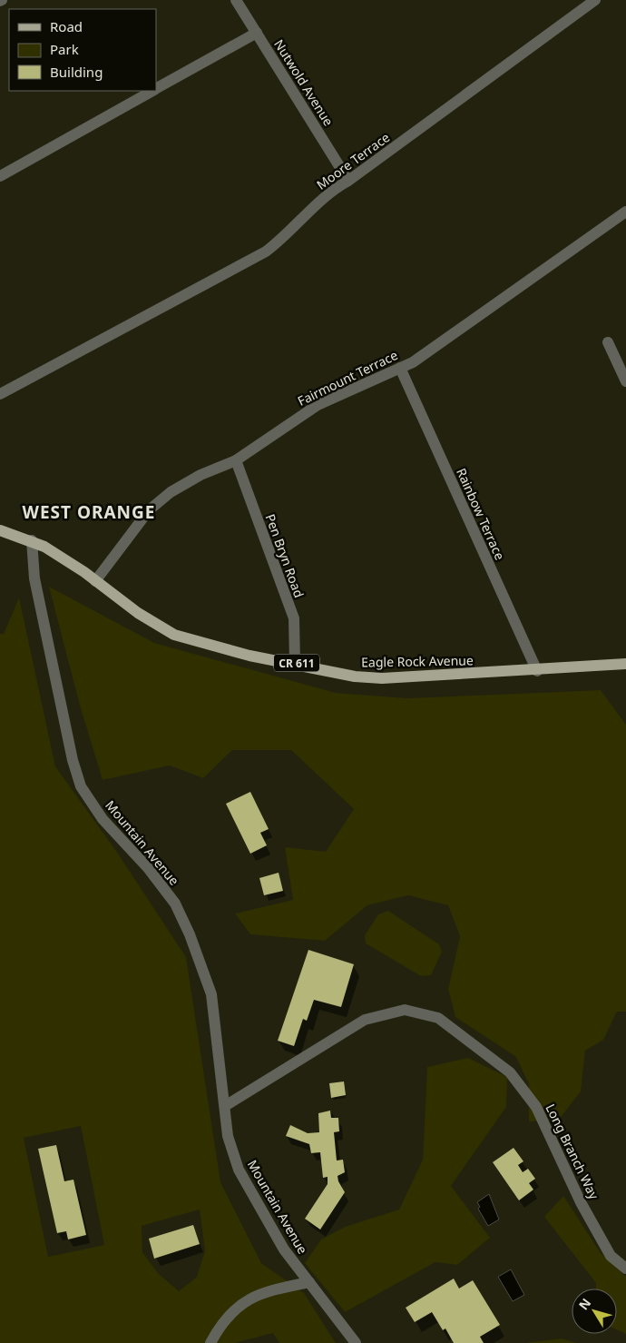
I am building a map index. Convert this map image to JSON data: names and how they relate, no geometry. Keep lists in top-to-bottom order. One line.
{"streets":{"main road":["Eagle Rock Avenue","CR 611"],"street":["Nutwold Avenue","Moore Terrace","Fairmount Terrace","Rainbow Terrace","Pen Bryn Road","Mountain Avenue","Long Branch Way"]},"crossings":[["Nutwold Avenue","Moore Terrace"],["Fairmount Terrace","Rainbow Terrace"],["Fairmount Terrace","Pen Bryn Road"],["Fairmount Terrace","Eagle Rock Avenue"],["Rainbow Terrace","Eagle Rock Avenue"],["Pen Bryn Road","Eagle Rock Avenue"],["Eagle Rock Avenue","Mountain Avenue"],["Mountain Avenue","Long Branch Way"]],"districts":["WEST ORANGE"],"legend":["Road","Park","Building"],"north":"top left"}
